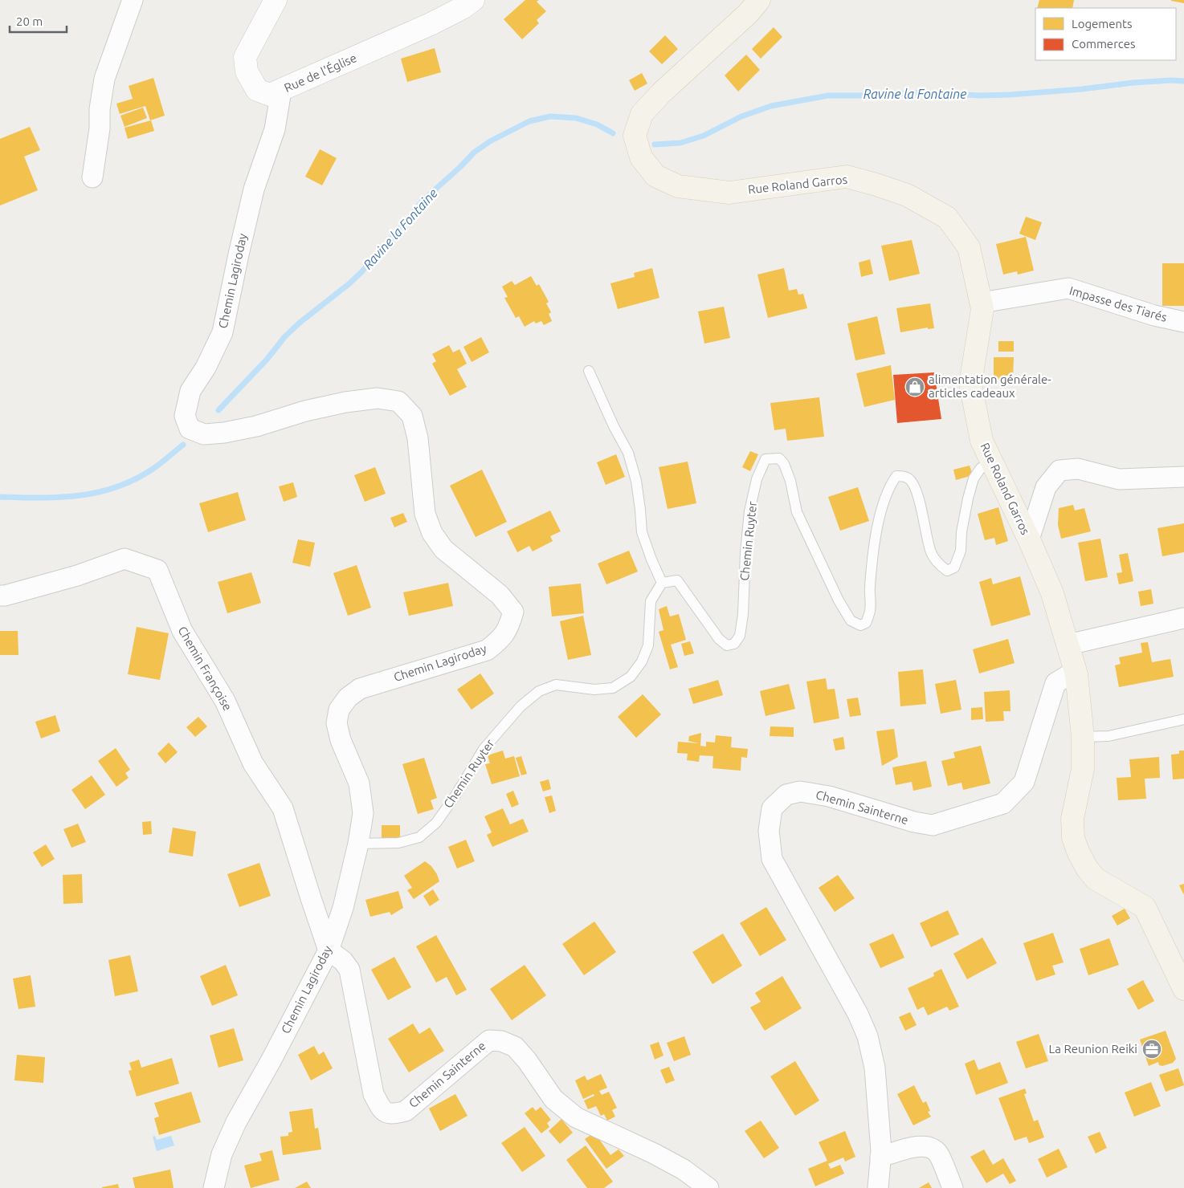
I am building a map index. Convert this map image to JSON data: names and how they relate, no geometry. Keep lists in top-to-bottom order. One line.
{"streets":{"main road":["Rue Roland Garros"],"street":["Rue de l'Église","Chemin Lagiroday","Impasse des Tiarés","Chemin Françoise","Chemin Sainterne"],"lane":["Chemin Ruyter"]},"crossings":[["Rue de l'Église","Chemin Lagiroday"],["Rue Roland Garros","Impasse des Tiarés"],["Rue Roland Garros","Chemin Ruyter"],["Rue Roland Garros","Chemin Sainterne"],["Chemin Lagiroday","Chemin Ruyter"],["Chemin Lagiroday","Chemin Françoise"],["Chemin Lagiroday","Chemin Sainterne"],["Chemin Françoise","Chemin Sainterne"]],"water":["Ravine la Fontaine"],"places":{"shop":["alimentation générale- articles cadeaux"],"office":["La Reunion Reiki"]},"legend":["Logements","Commerces"],"scale_bar":"20 m"}
